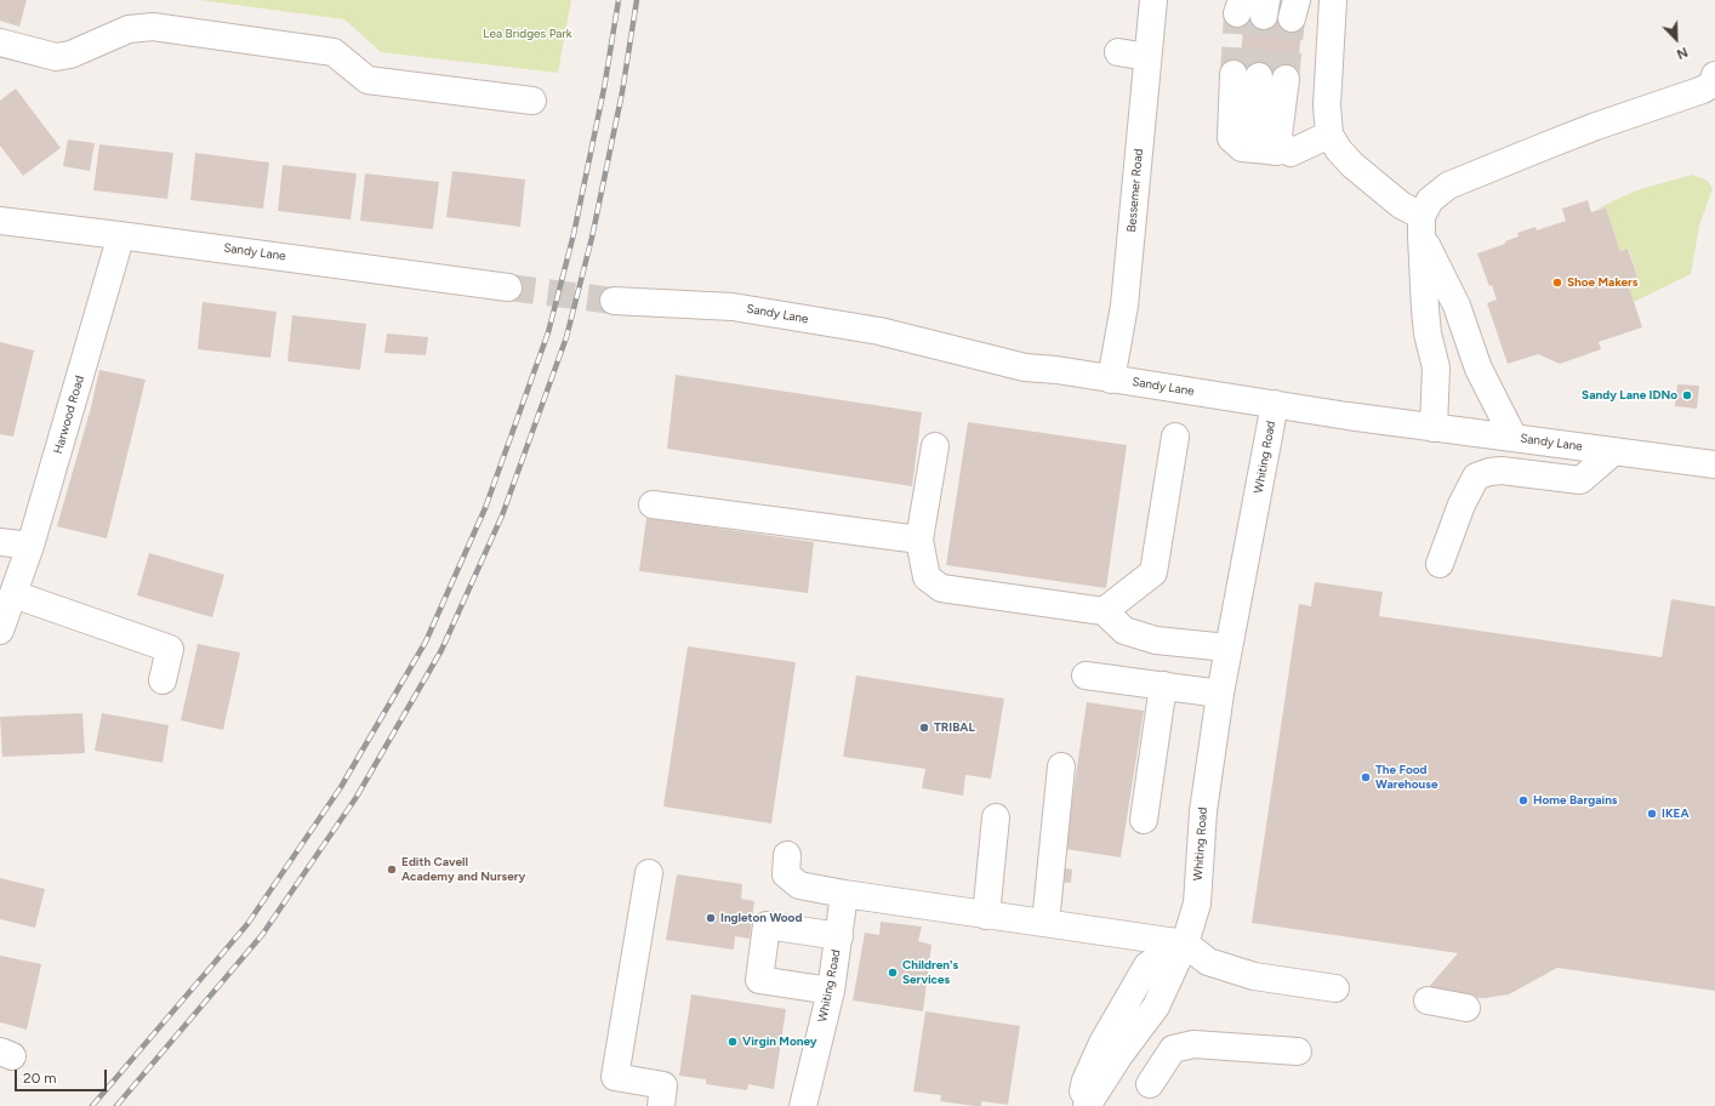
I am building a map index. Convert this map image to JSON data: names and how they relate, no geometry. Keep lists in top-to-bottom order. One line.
{"streets":{"street":["Bessemer Road","Sandy Lane","Harwood Road","Whiting Road"]},"crossings":[["Bessemer Road","Sandy Lane"],["Sandy Lane","Harwood Road"],["Sandy Lane","Whiting Road"]],"parks":["Lea Bridges Park"],"places":["Shoe Makers","Sandy Lane IDNo","TRIBAL","The Food Warehouse","Home Bargains","IKEA","Edith Cavell Academy and Nursery","Ingleton Wood","Children's Services","Virgin Money"],"scale_bar":"20 m","north":"bottom right"}
